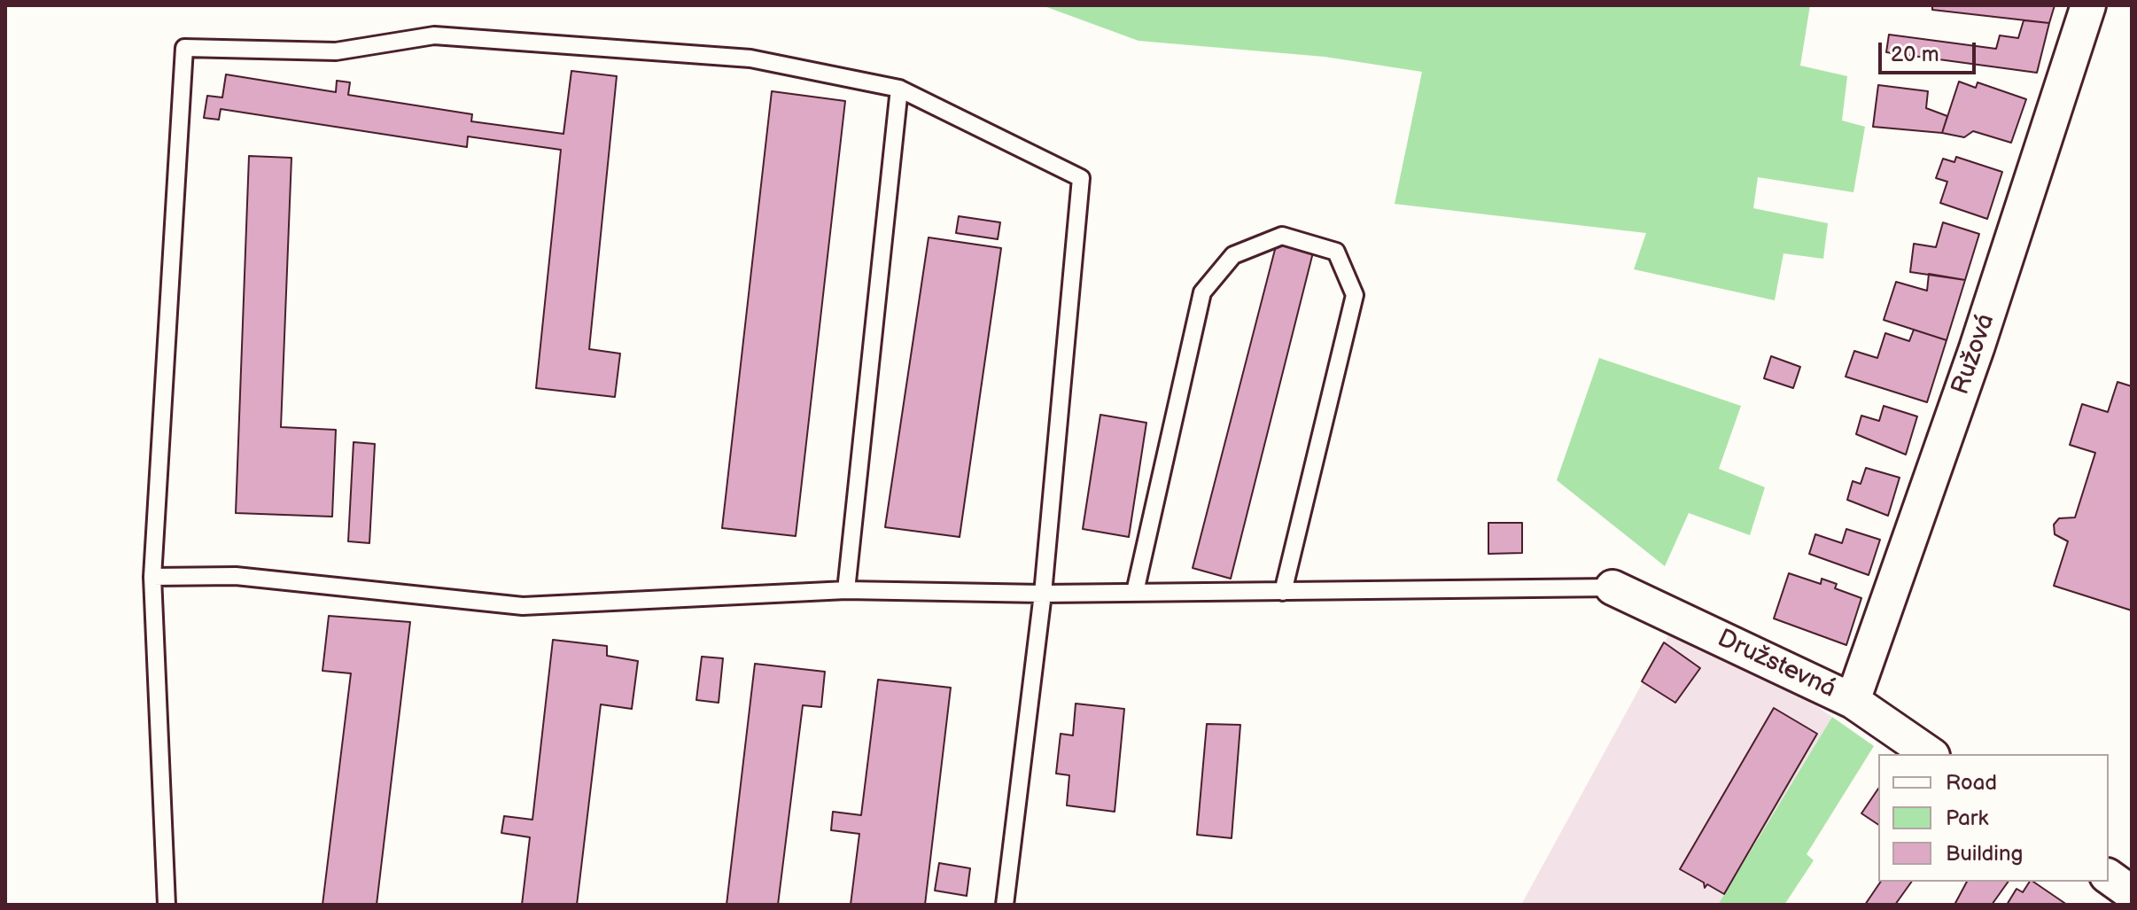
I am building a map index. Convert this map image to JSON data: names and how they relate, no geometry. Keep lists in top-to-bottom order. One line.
{"streets":{"street":["Ružová","Družstevná"]},"crossings":[["Ružová","Družstevná"]],"legend":["Road","Park","Building"],"scale_bar":"20 m"}
